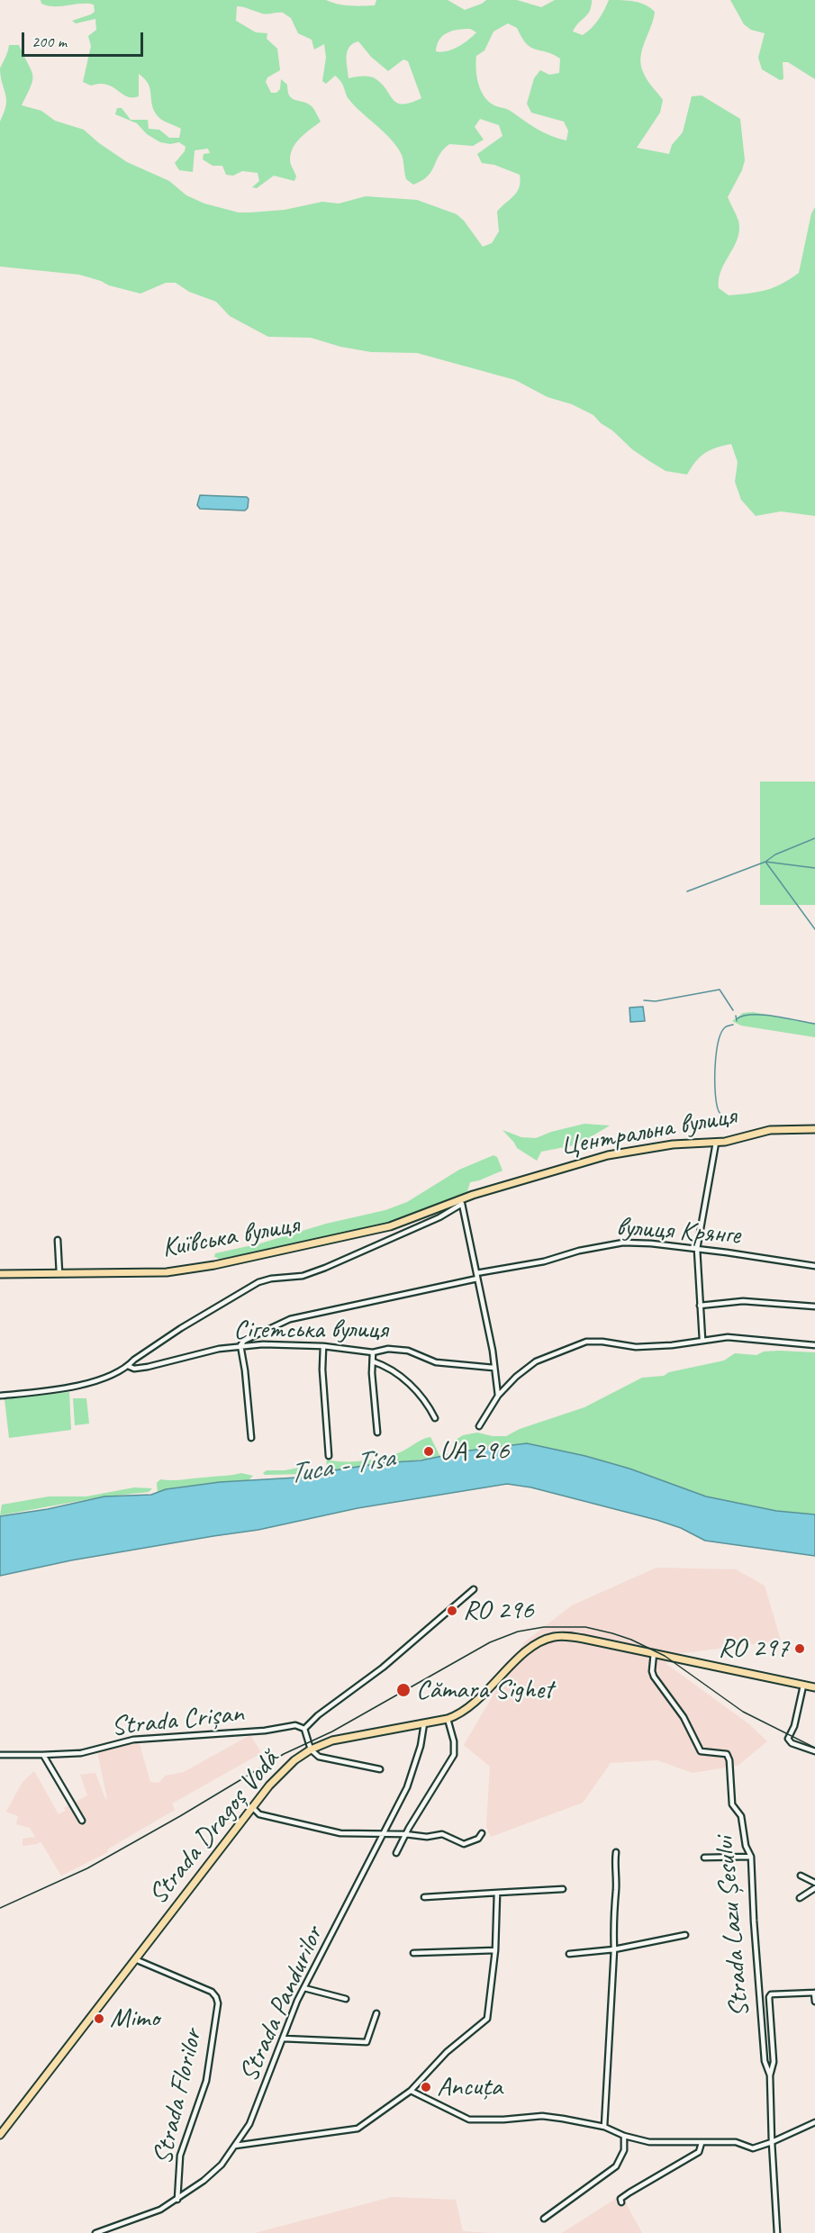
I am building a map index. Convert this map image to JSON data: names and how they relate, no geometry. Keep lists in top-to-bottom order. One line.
{"streets":{"main road":["Центральна вулиця","Київська вулиця","Strada Dragoș Vodă"],"street":["вулиця Крянге","Сігетська вулиця","Strada Crișan","Strada Lazu Șesului","Strada Pandurilor","Strada Florilor"]},"crossings":[["Центральна вулиця","Київська вулиця"],["Strada Dragoș Vodă","Strada Lazu Șesului"],["Strada Dragoș Vodă","Strada Pandurilor"],["Strada Dragoș Vodă","Strada Florilor"],["Strada Pandurilor","Strada Florilor"]],"water":["Тиса - Tisa"],"places":["UA 296","RO 296","RO 297","Cămara Sighet","Mimo","Ancuța"],"scale_bar":"200 m"}
